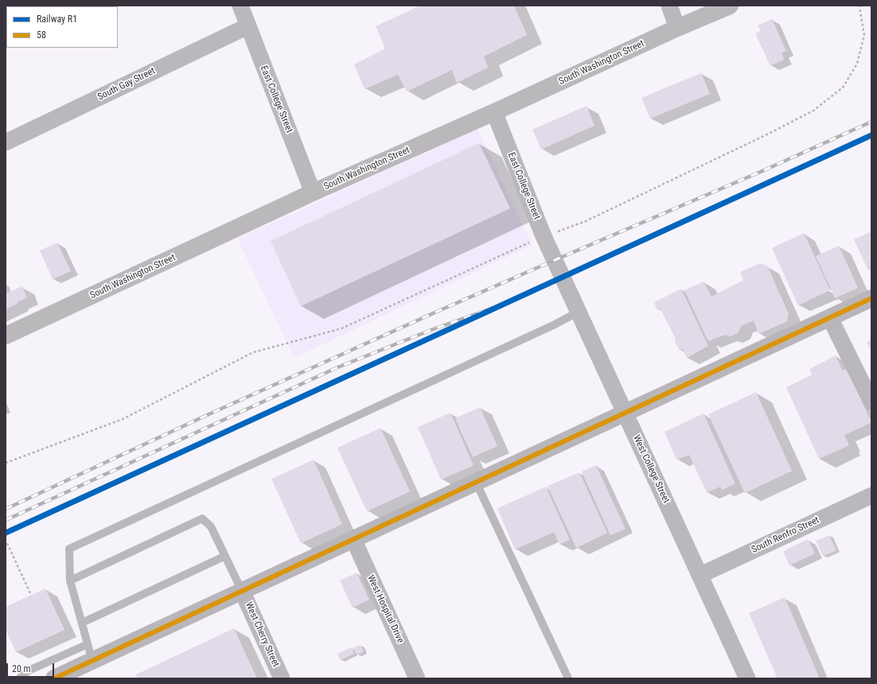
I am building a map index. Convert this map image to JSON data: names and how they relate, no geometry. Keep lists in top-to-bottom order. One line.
{"streets":{"street":["South Washington Street","South Gay Street","East College Street","West College Street","South Renfro Street","West Hospital Drive","West Cherry Street"]},"crossings":[["South Washington Street","East College Street"],["South Gay Street","East College Street"],["East College Street","West College Street"],["West College Street","South Renfro Street"]],"lines":["rail line R1","transit line 58"],"legend":["Railway R1","58"],"scale_bar":"20 m"}
